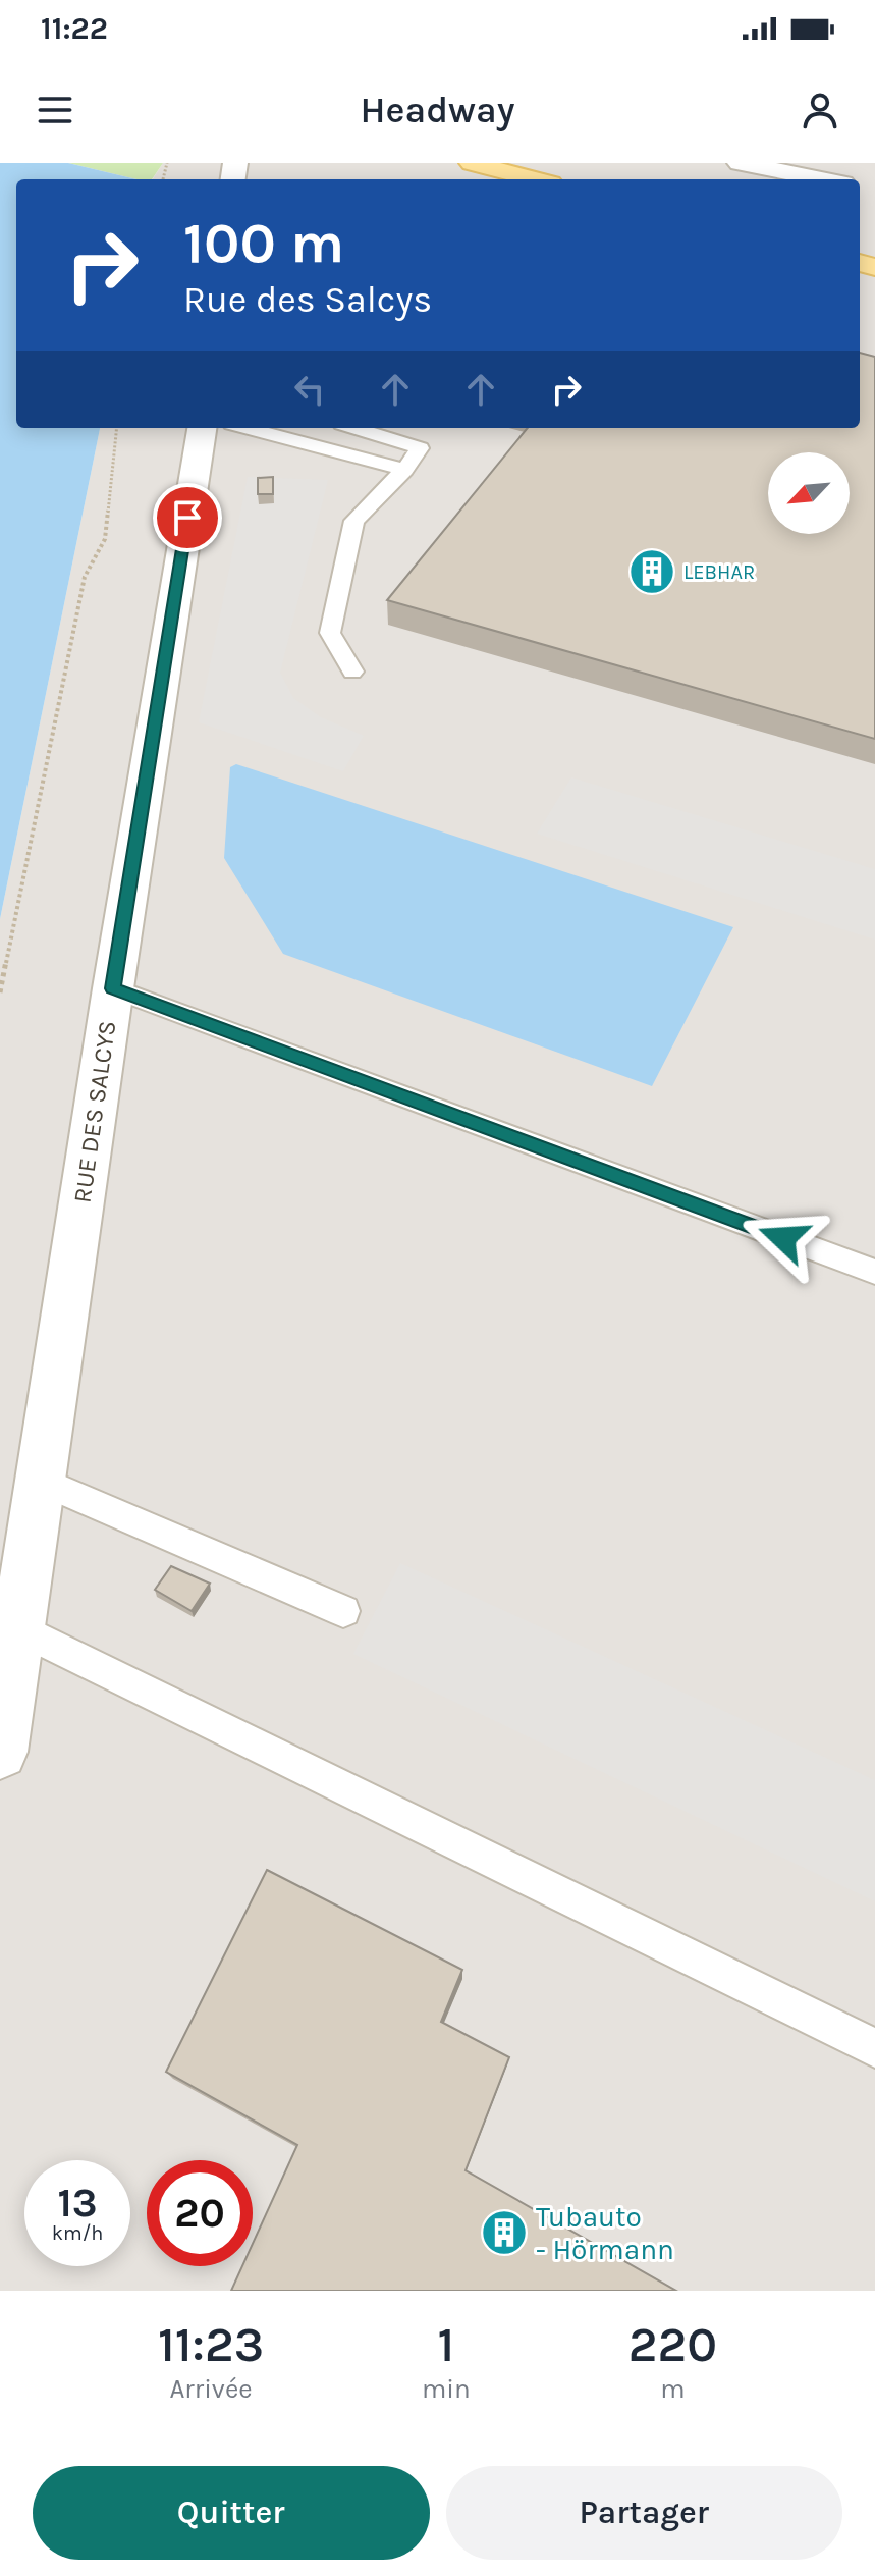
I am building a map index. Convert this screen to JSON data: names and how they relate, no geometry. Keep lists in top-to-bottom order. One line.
{"streets":{"street":["RUE DES SALCYS"]},"places":{"building":["LEBHAR","Tubauto - Hörmann"]},"north":"bottom left","page":{"status":"11:22","header":"Headway","turn":["100 m","Rue des Salcys"],"speed":"13 km/h","limit":"20","eta":["11:23","Arrivée","1","min","220","m"],"buttons":["Quitter","Partager"]}}
